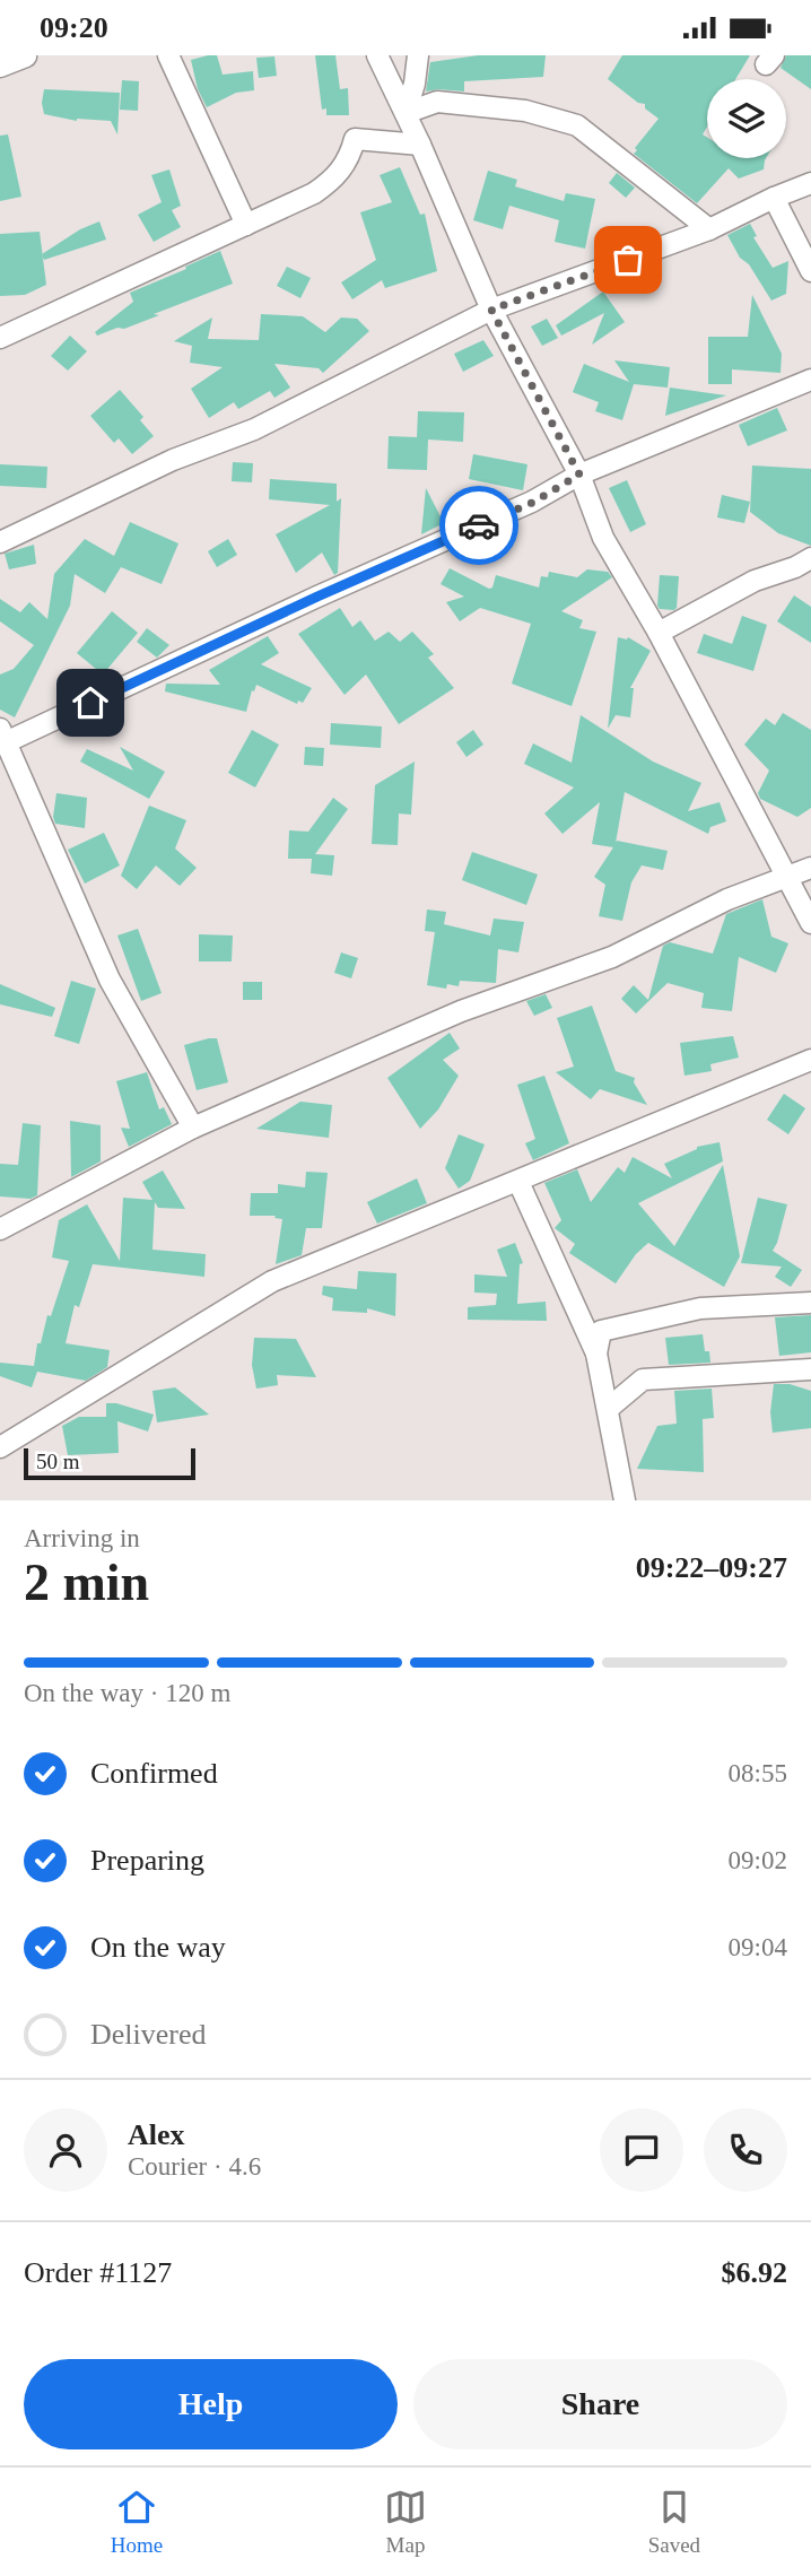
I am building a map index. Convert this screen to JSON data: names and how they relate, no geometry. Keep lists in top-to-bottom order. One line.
{"scale_bar":"50 m","page":{"status":"09:20","scale":"50 m","heading":["2 min","Arriving in","09:22–09:27"],"panel":["Alex","Courier · 4.6","Order #1127","$6.92"],"bar":"On the way · 120 m","list":[["Confirmed","08:55"],["Preparing","09:02"],["On the way","09:04"],"Delivered"],"buttons":["Help","Share"],"tabs":["Home","Map","Saved"]}}
